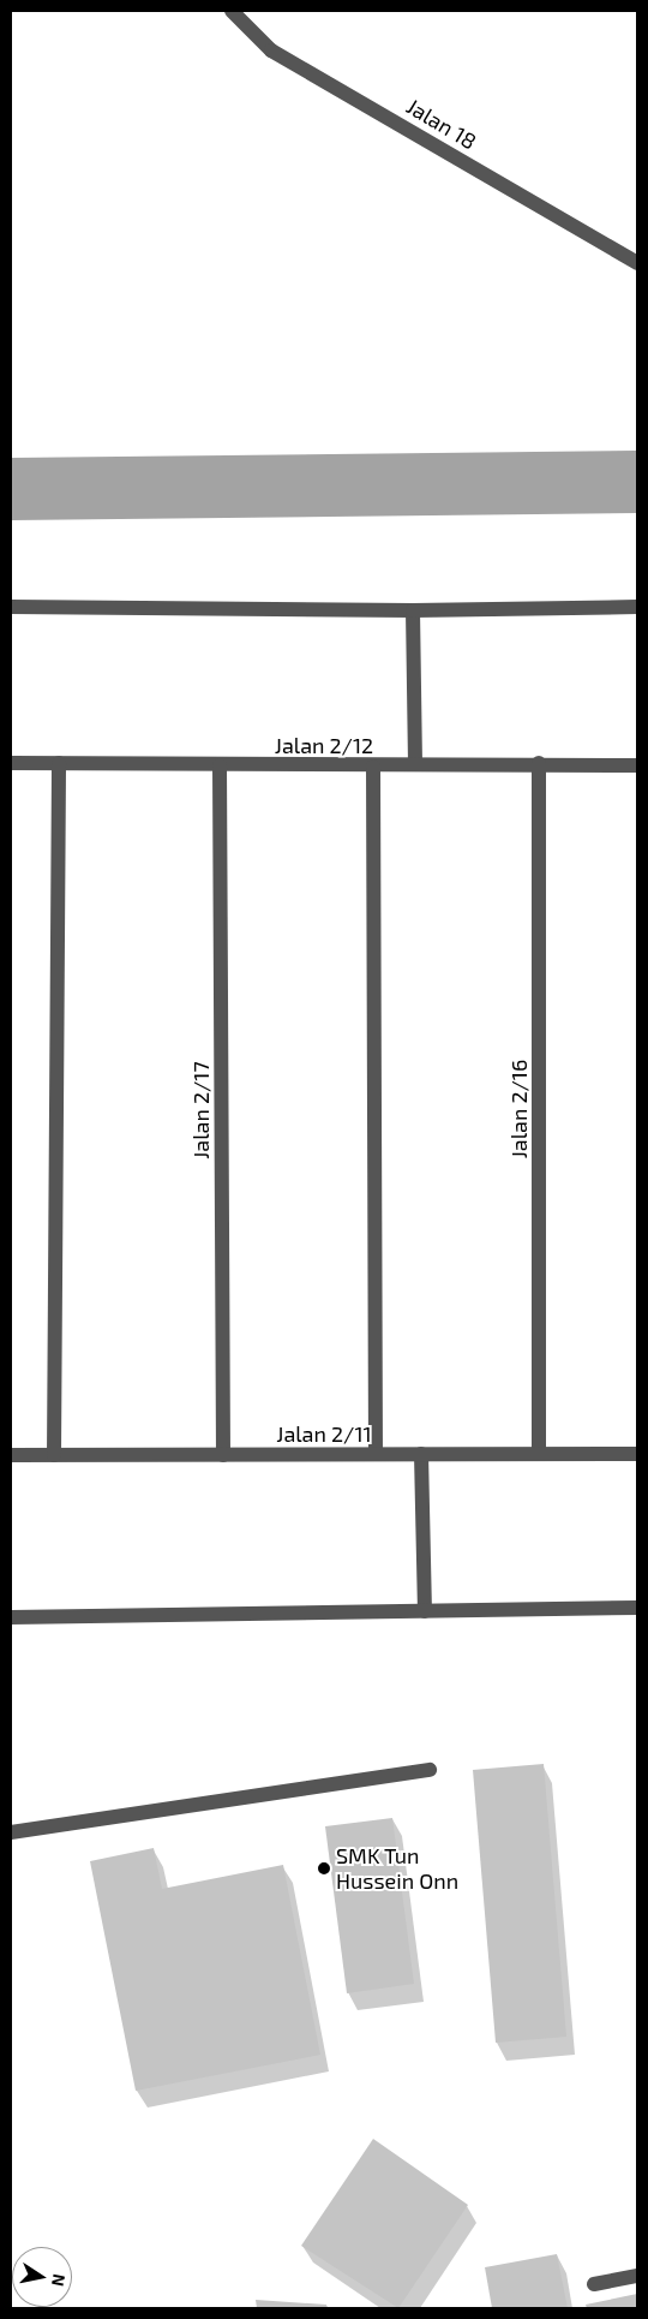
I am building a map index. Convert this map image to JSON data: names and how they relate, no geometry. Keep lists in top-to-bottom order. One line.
{"streets":{"street":["Jalan 18","Jalan 2/12","Jalan 2/16","Jalan 2/17","Jalan 2/11"]},"crossings":[["Jalan 2/12","Jalan 2/16"],["Jalan 2/12","Jalan 2/17"],["Jalan 2/16","Jalan 2/11"],["Jalan 2/17","Jalan 2/11"]],"places":["SMK Tun Hussein Onn"],"north":"right"}
